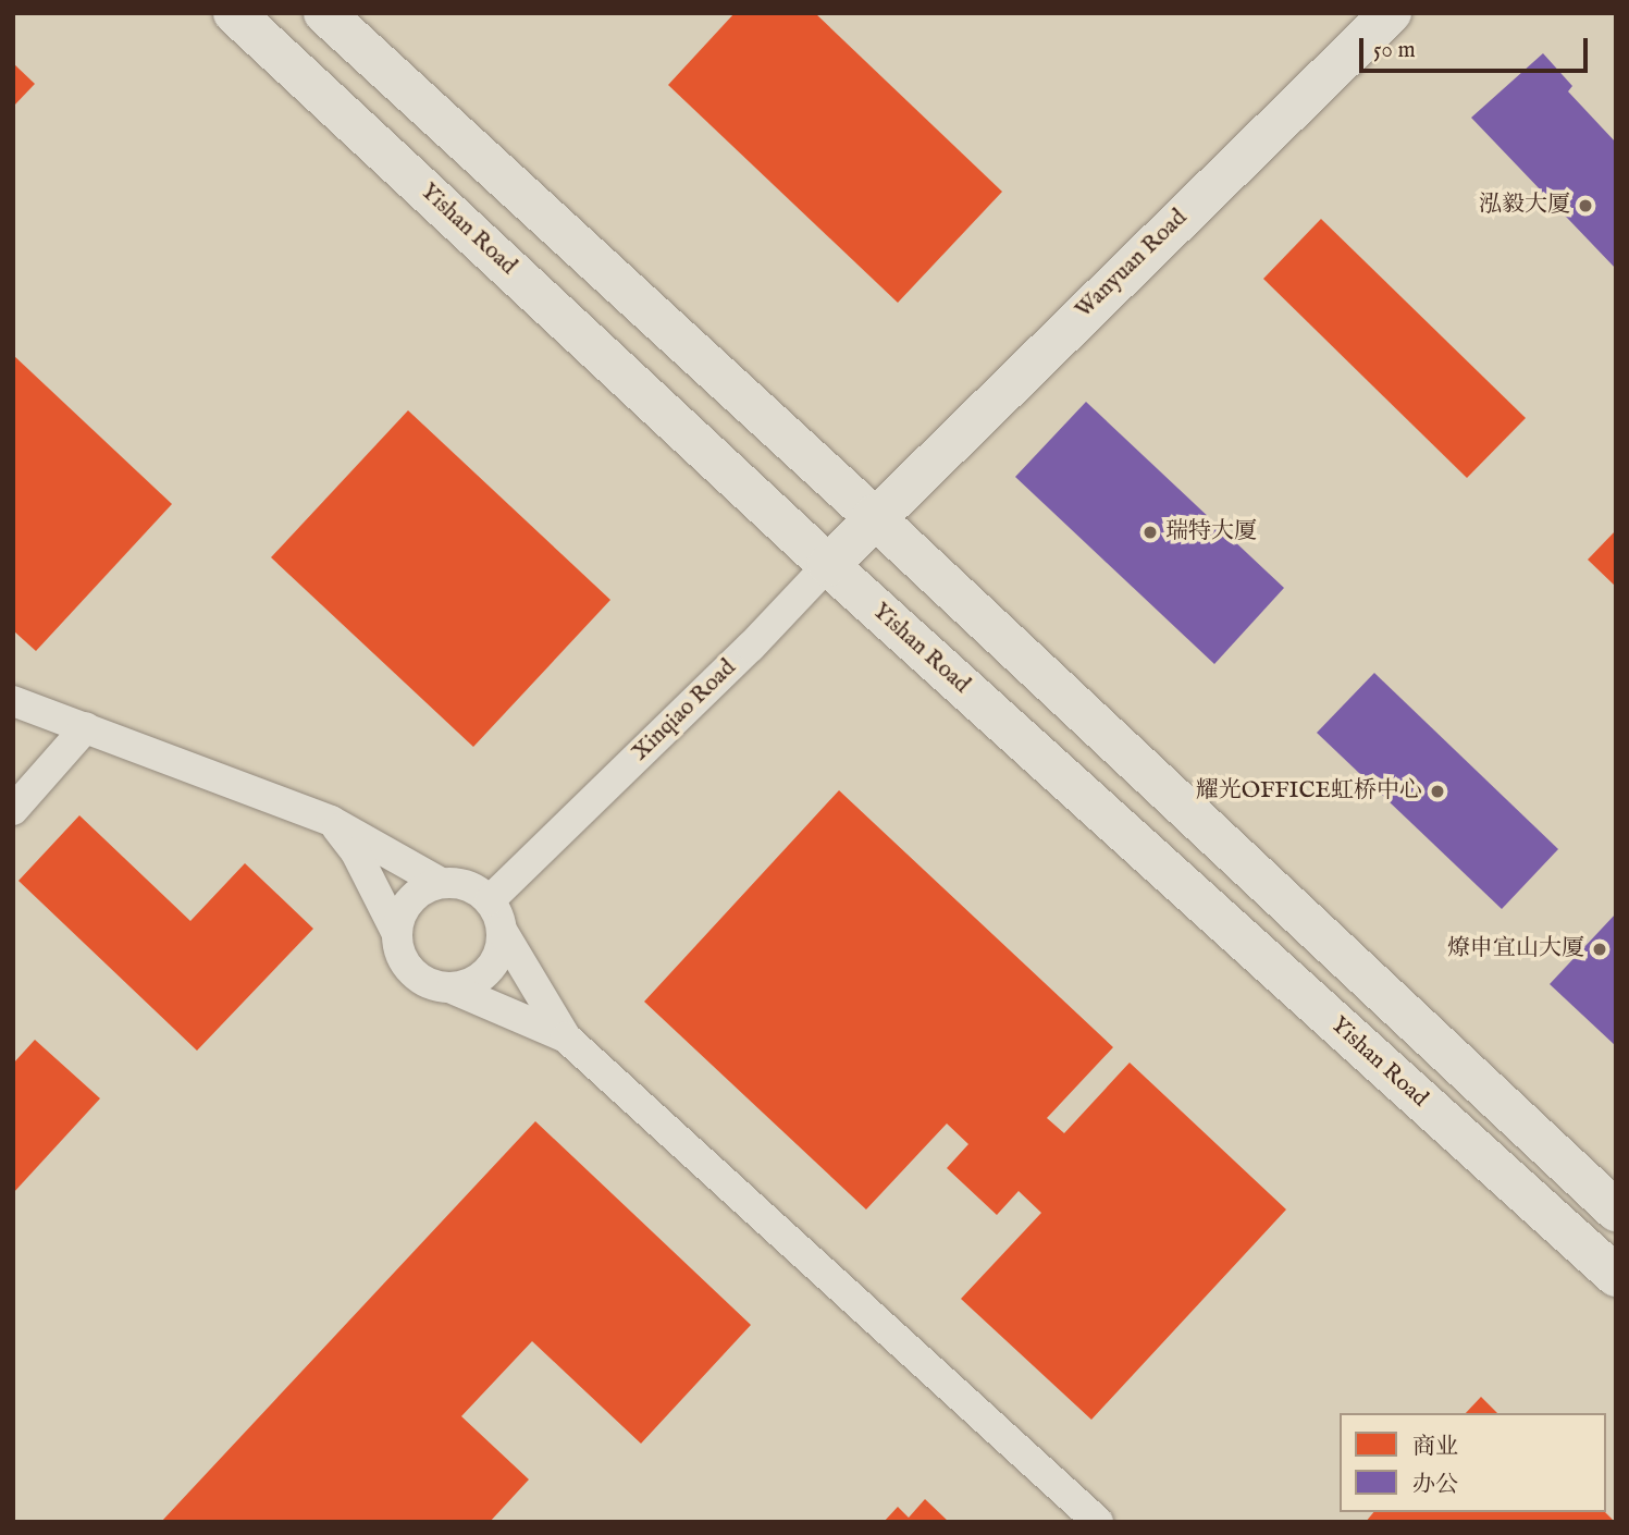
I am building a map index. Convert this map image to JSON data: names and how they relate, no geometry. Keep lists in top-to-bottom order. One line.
{"streets":{"street":["Yishan Road","Wanyuan Road","Xinqiao Road"]},"crossings":[["Yishan Road","Xinqiao Road"],["Wanyuan Road","Xinqiao Road"]],"places":["泓毅大厦","瑞特大厦","耀光OFFICE虹桥中心","燎申宜山大厦"],"legend":["商业","办公"],"scale_bar":"50 m"}
